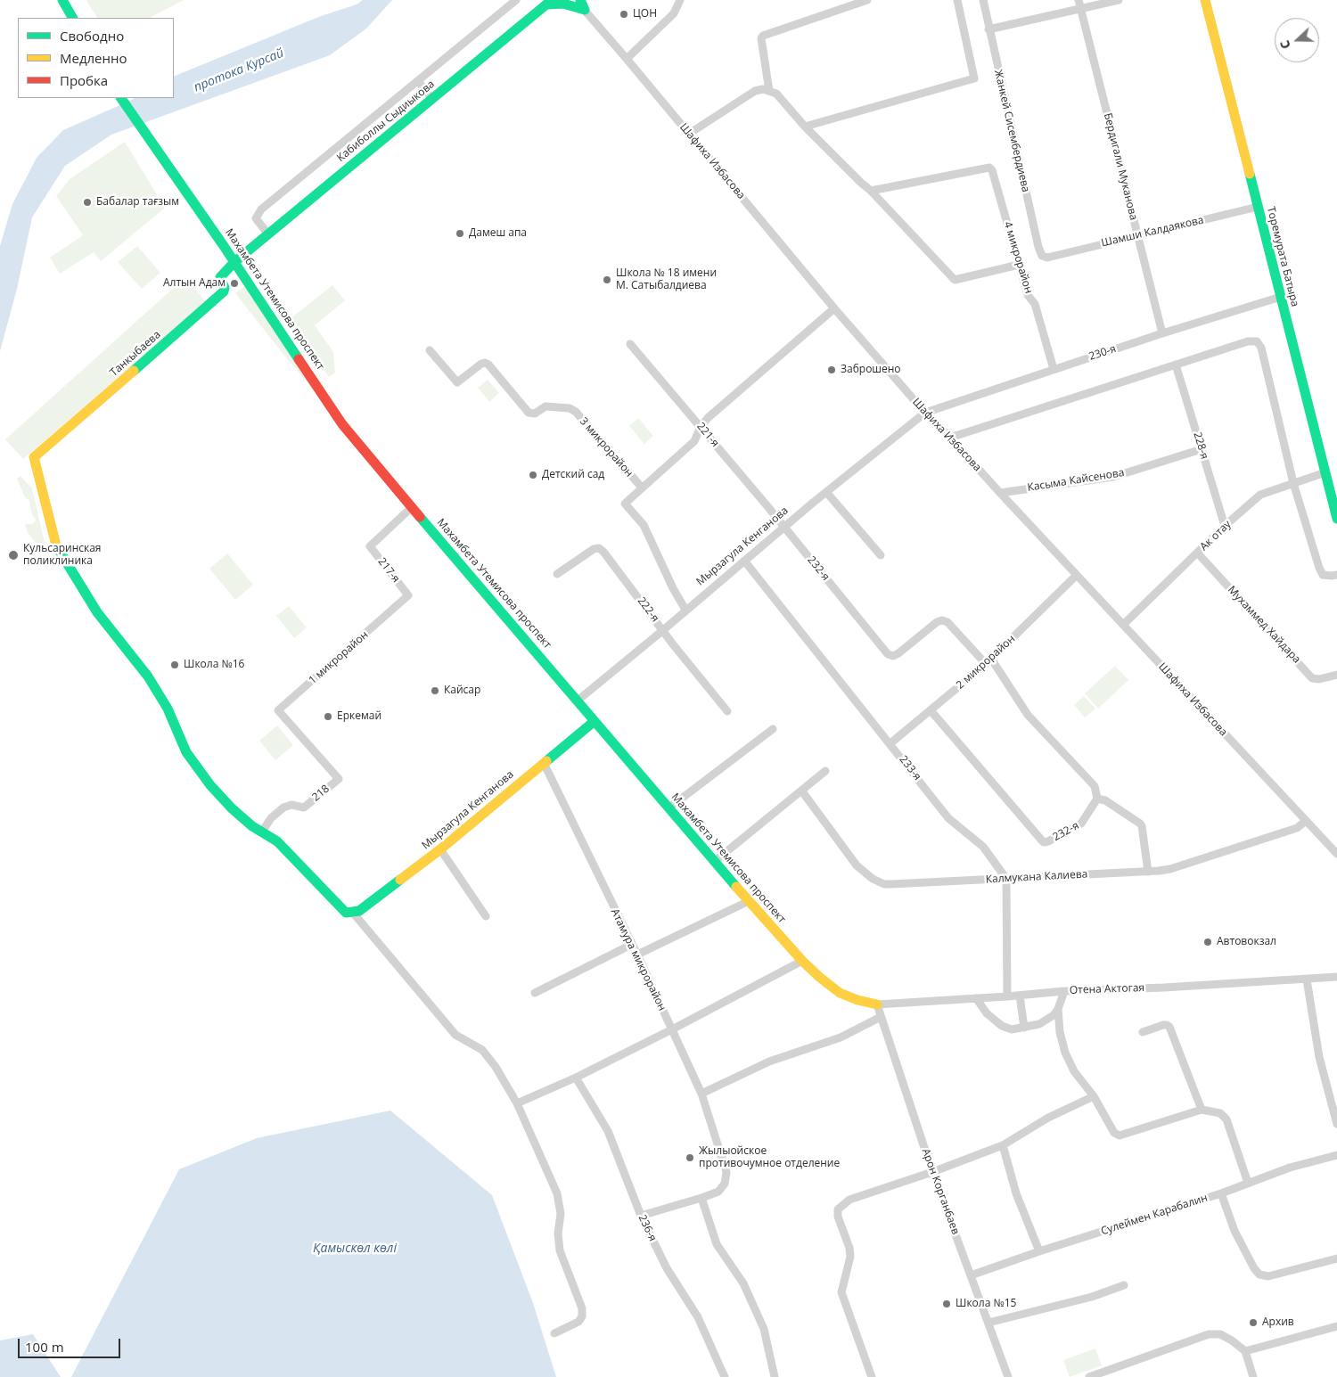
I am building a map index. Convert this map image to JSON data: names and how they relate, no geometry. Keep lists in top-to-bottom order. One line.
{"streets":{"street":["Кабиболлы Сыдиыкова","Жанкей Сисембердиева","Шафиха Избасова","Бердигали Муканова","Шамши Калдаякова","Торемурата Батыра","4 микрорайон","Махамбета Утемисова проспект","230-я","Танкыбаева","221-я","228-я","3 микрорайон","Касыма Кайсенова","Ак отау","Мырзагула Кенганова","232-я","217-я","222-я","Мухаммед Хайдара","1 микрорайон","2 микрорайон","233-я","218","Калмукана Калиева","Атамура микрорайон","Отена Актогая","Арон Корганбаев","Сулеймен Карабалин","236-я"]},"crossings":[["Кабиболлы Сыдиыкова","Махамбета Утемисова проспект"],["Кабиболлы Сыдиыкова","Танкыбаева"],["Жанкей Сисембердиева","Шамши Калдаякова"],["Шафиха Избасова","230-я"],["Шафиха Избасова","Касыма Кайсенова"],["Шафиха Избасова","Ак отау"],["Шафиха Избасова","Мырзагула Кенганова"],["Шафиха Избасова","2 микрорайон"],["Шафиха Избасова","Калмукана Калиева"],["Бердигали Муканова","Шамши Калдаякова"],["Бердигали Муканова","230-я"],["Шамши Калдаякова","Торемурата Батыра"],["Торемурата Батыра","230-я"],["Торемурата Батыра","Ак отау"],["4 микрорайон","230-я"],["Махамбета Утемисова проспект","Танкыбаева"],["Махамбета Утемисова проспект","Мырзагула Кенганова"],["Махамбета Утемисова проспект","217-я"],["Махамбета Утемисова проспект","Отена Актогая"],["Махамбета Утемисова проспект","Арон Корганбаев"],["230-я","Мырзагула Кенганова"],["Танкыбаева","218"],["221-я","Мырзагула Кенганова"],["221-я","232-я"],["228-я","Касыма Кайсенова"],["228-я","Ак отау"],["Ак отау","Мухаммед Хайдара"],["Мырзагула Кенганова","232-я"],["Мырзагула Кенганова","222-я"],["Мырзагула Кенганова","233-я"],["Мырзагула Кенганова","Атамура микрорайон"],["232-я","2 микрорайон"],["217-я","1 микрорайон"],["1 микрорайон","218"],["2 микрорайон","233-я"],["233-я","Калмукана Калиева"],["Отена Актогая","Арон Корганбаев"],["Арон Корганбаев","Сулеймен Карабалин"]],"water":["протока Курсай","Қамыскөл көлі"],"places":["ЦОН","Бабалар тағзым","Дамеш апа","Школа № 18 имени М. Сатыбалдиева","Алтын Адам","Заброшено","Детский сад","Кульсаринская поликлиника","Школа №16","Кайсар","Еркемай","Автовокзал","Жылыойское противочумное отделение","Школа №15","Архив"],"legend":["Свободно","Медленно","Пробка"],"scale_bar":"100 m","north":"left"}
